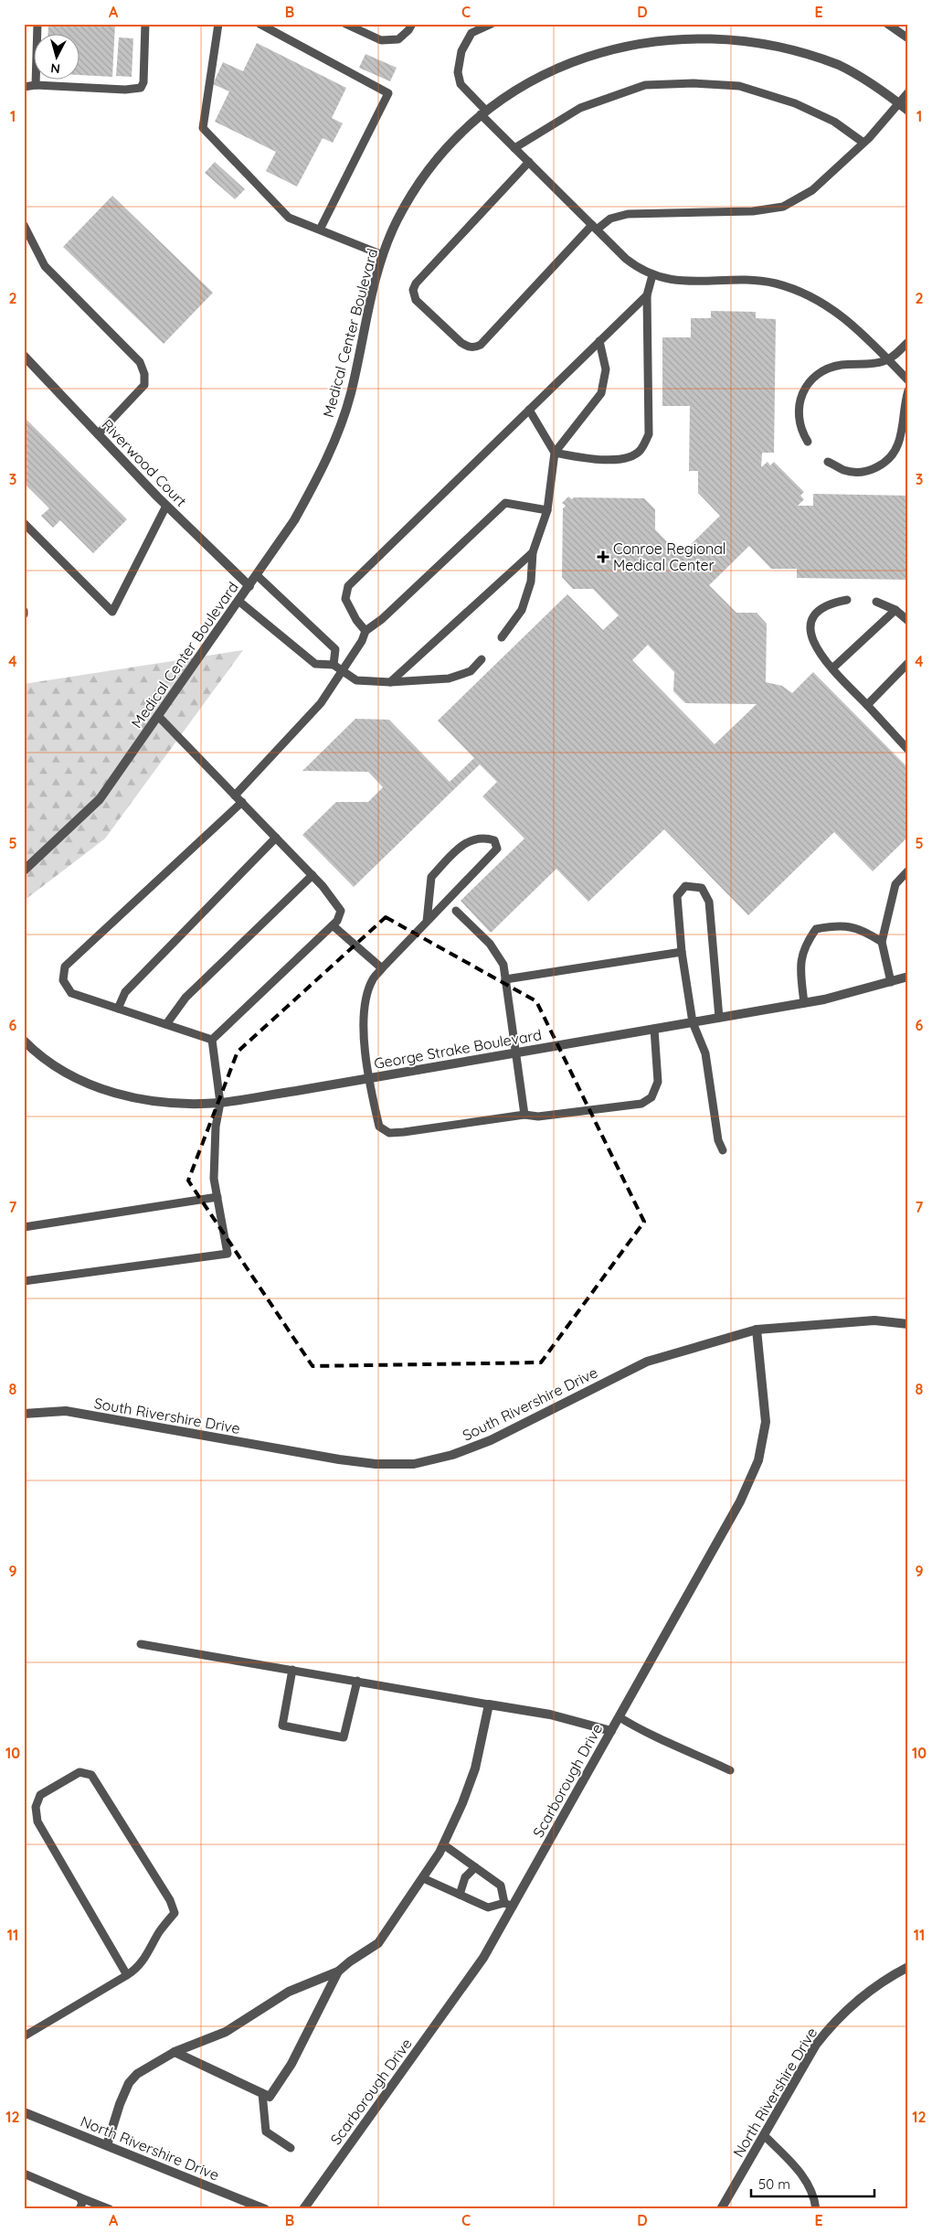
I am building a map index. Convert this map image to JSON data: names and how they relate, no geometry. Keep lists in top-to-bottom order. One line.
{"streets":{"street":["Medical Center Boulevard","Riverwood Court","George Strake Boulevard","South Rivershire Drive","Scarborough Drive","North Rivershire Drive"]},"crossings":[["Medical Center Boulevard","Riverwood Court"],["South Rivershire Drive","Scarborough Drive"]],"places":{"health":["Conroe Regional Medical Center"]},"scale_bar":"50 m","north":"bottom","grid":{"columns":["A","B","C","D","E"],"rows":["1","2","3","4","5","6","7","8","9","10","11","12"]}}
